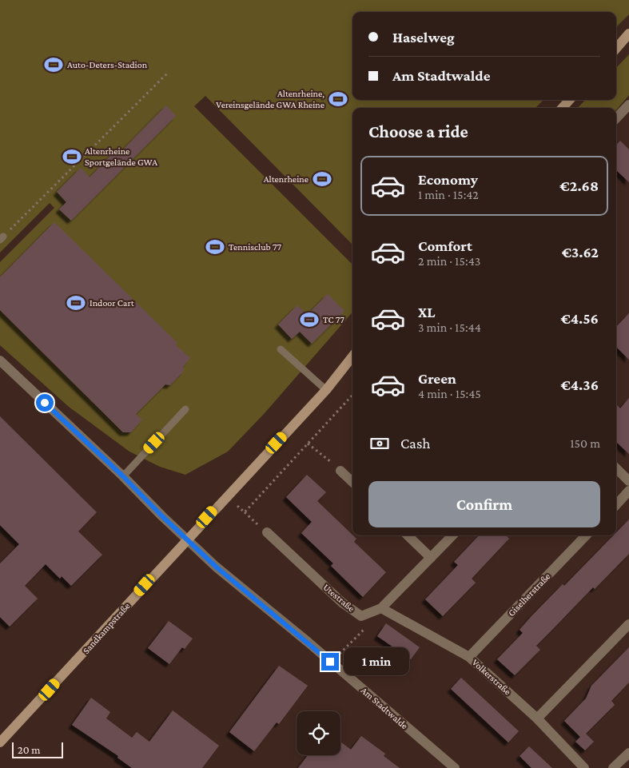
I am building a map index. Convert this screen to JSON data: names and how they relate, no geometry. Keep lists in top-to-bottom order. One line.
{"streets":{"street":["Giselherstraße","Utestraße","Sandkampstraße","Volkerstraße","Am Stadtwalde"]},"crossings":[["Giselherstraße","Volkerstraße"],["Utestraße","Volkerstraße"],["Sandkampstraße","Am Stadtwalde"]],"places":{"sports":["Auto-Deters-Stadion","Altenrheine, Vereinsgelände GWA Rheine","Altenrheine Sportgelände GWA","Altenrheine","Tennisclub 77","Indoor Cart","TC 77"]},"scale_bar":"20 m","page":{"banner":["Haselweg","Am Stadtwalde"],"heading":"Choose a ride","list":[{"name":"Economy","note":"1 min · 15:42","value":"€2.68"},{"name":"Comfort","note":"2 min · 15:43","value":"€3.62"},{"name":"XL","note":"3 min · 15:44","value":"€4.56"},{"name":"Green","note":"4 min · 15:45","value":"€4.36"}],"pay":["Cash","150 m"],"buttons":"Confirm","bubble":"1 min","scale":"20 m"}}
